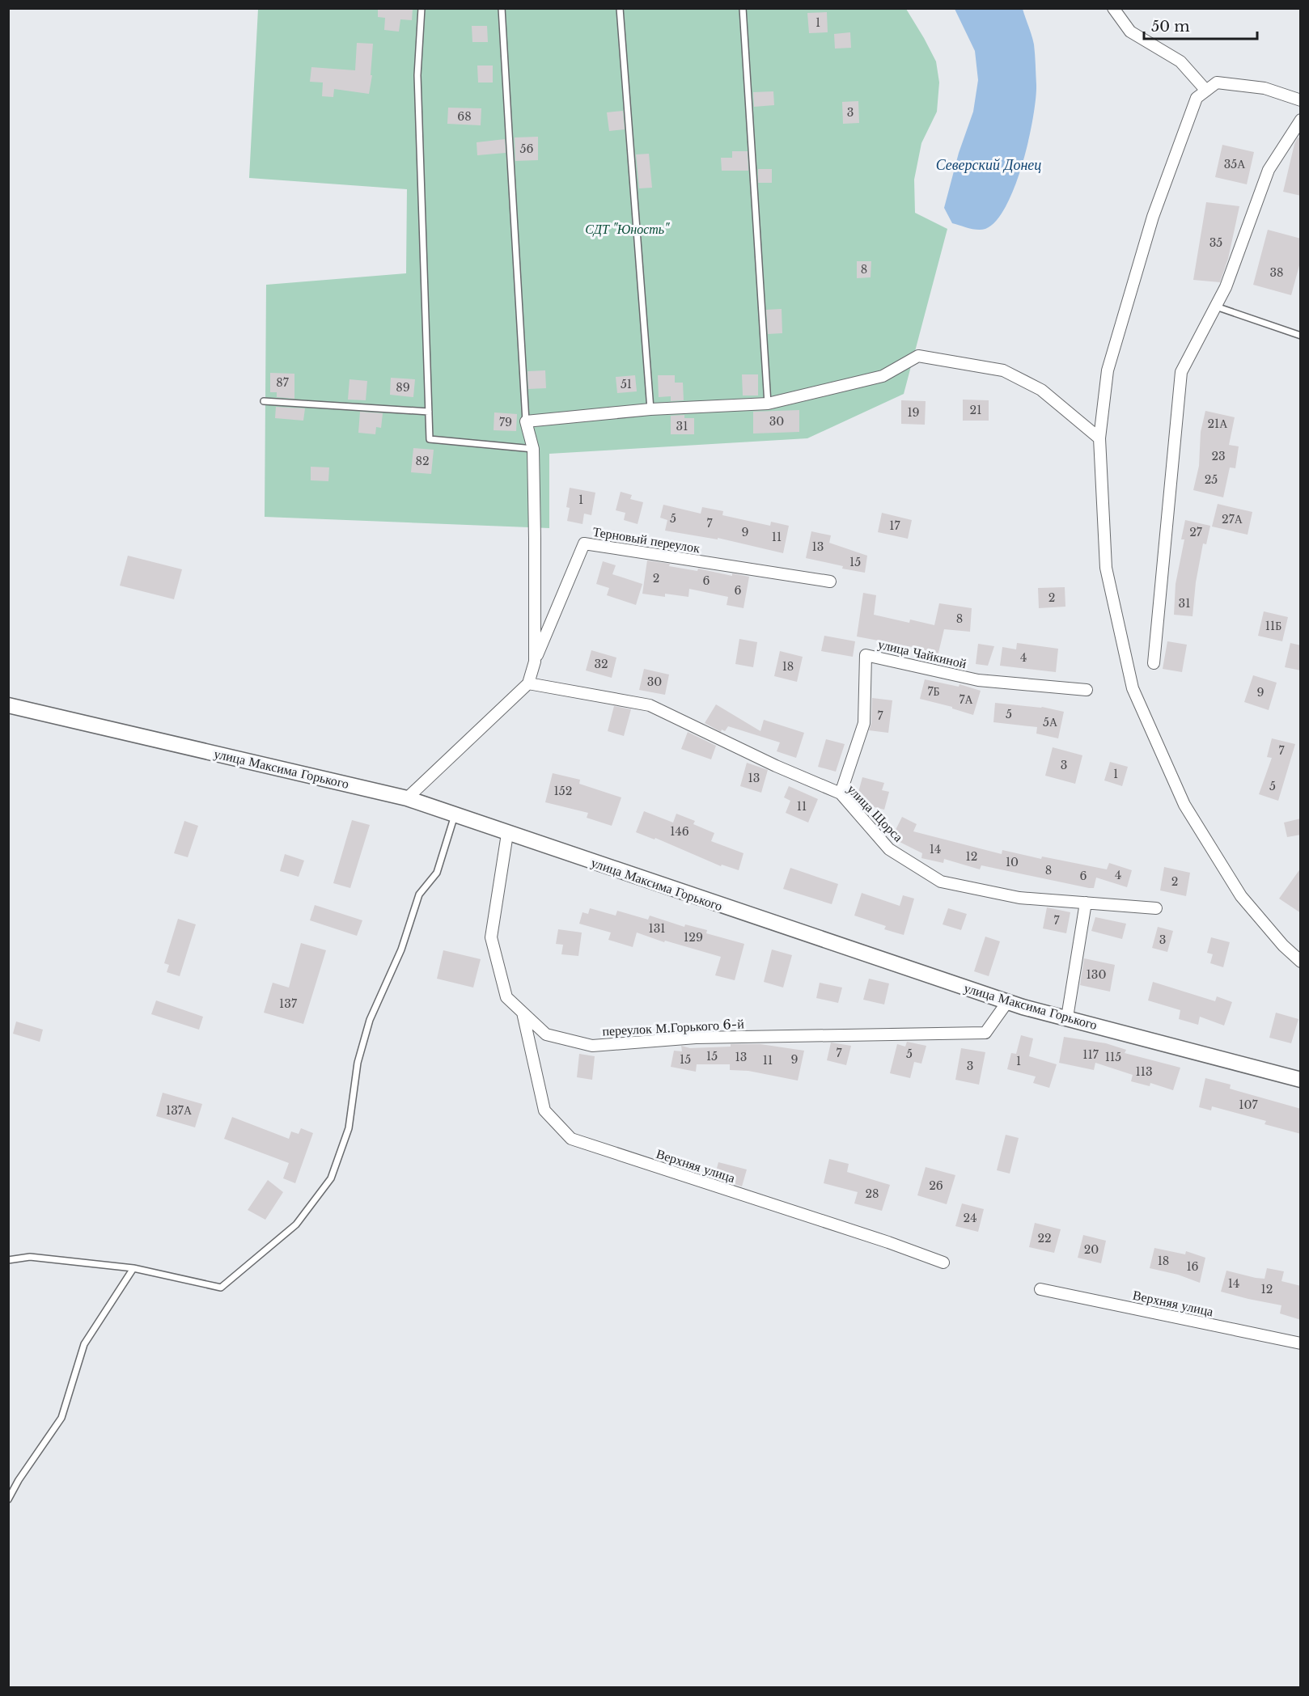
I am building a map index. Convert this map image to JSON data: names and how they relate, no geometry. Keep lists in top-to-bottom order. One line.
{"streets":{"street":["Терновый переулок","улица Чайкиной","улица Максима Горького","улица Щорса","переулок М.Горького 6-й","Верхняя улица"]},"crossings":[["улица Чайкиной","улица Щорса"],["улица Максима Горького","переулок М.Горького 6-й"],["переулок М.Горького 6-й","Верхняя улица"]],"water":["Северский Донец"],"parks":["СДТ \"Юность\""],"house_numbers":["1","3","68","56","35А","35","8","38","87","51","89","21","19","30","79","21А","31","23","82","25","1","5","27А","7","17","9","27","11","13","15","2","6","6","2","31","8","11Б","4","32","18","30","7Б","9","7А","5","7","5А","7","3","1","13","5","152","11","146","14","12","10","8","4","6","2","7","131","129","3","130","137","7","5","117","15","13","115","15","9","11","1","3","113","107","137А","26","28","24","22","20","18","16","14","12"],"scale_bar":"50 m"}
